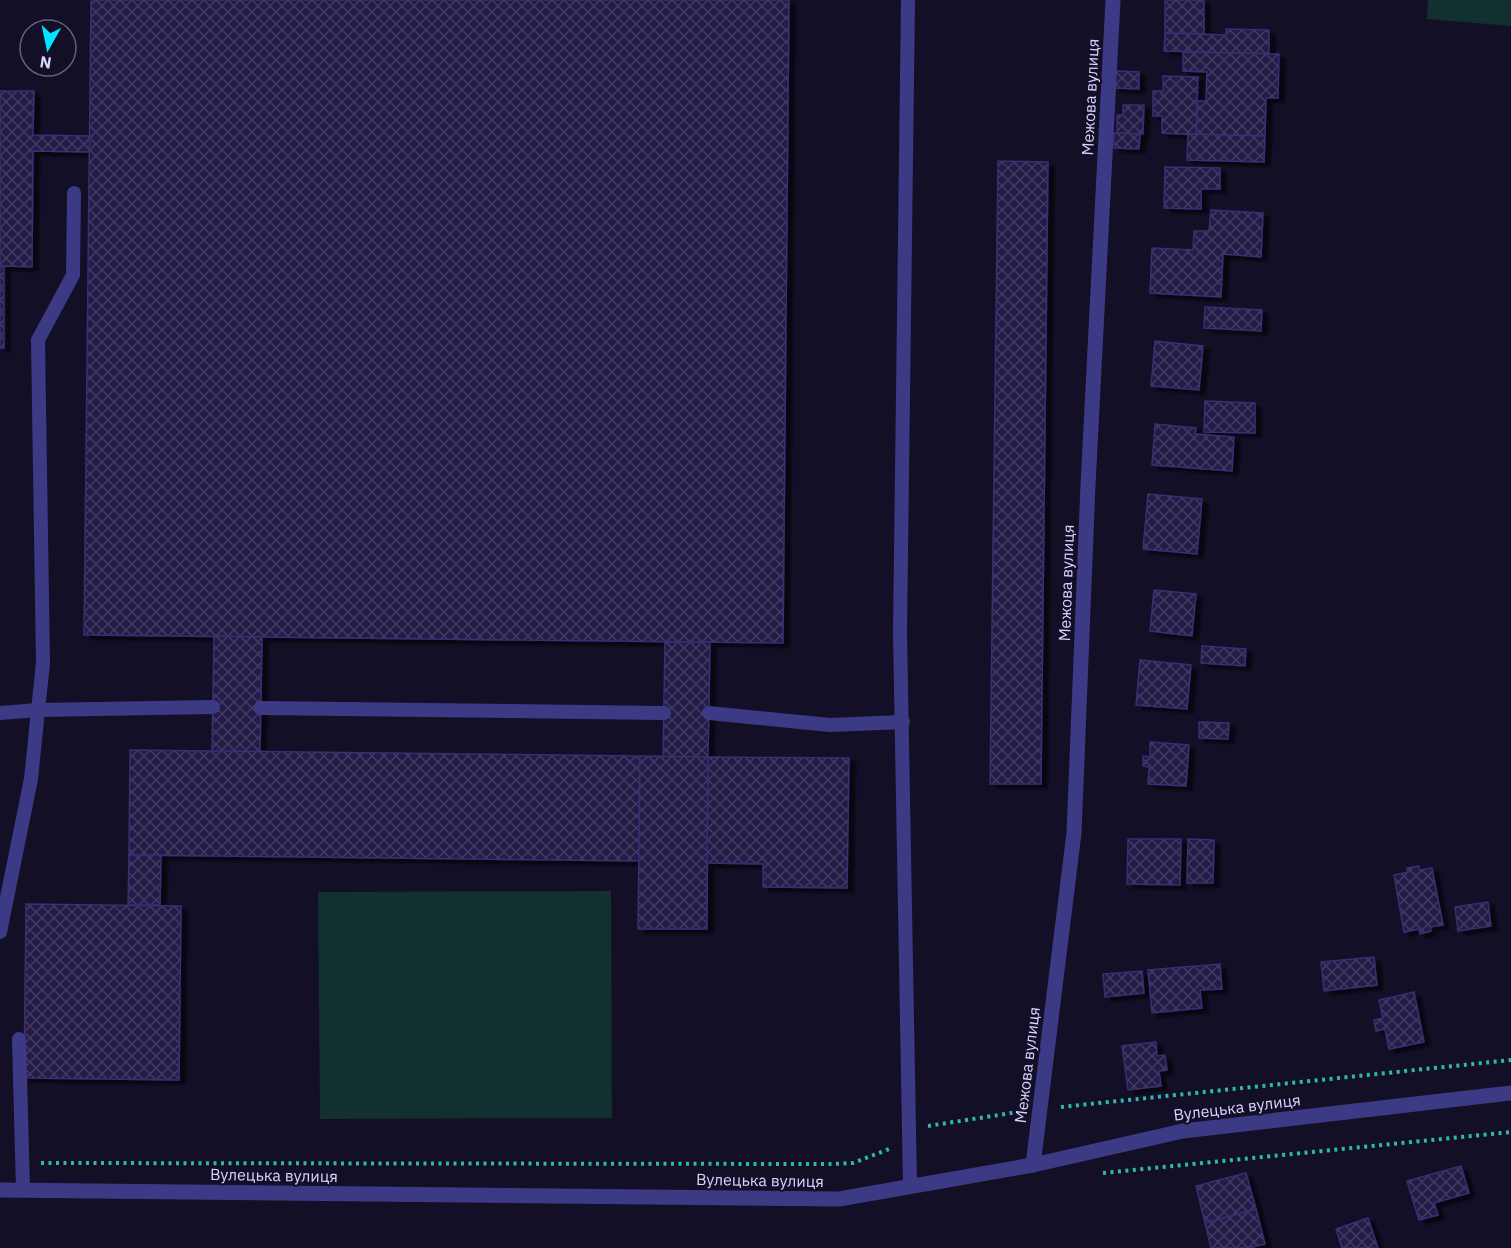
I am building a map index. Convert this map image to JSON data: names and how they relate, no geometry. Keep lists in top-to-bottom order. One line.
{"streets":{"street":["Межова вулиця","Вулецька вулиця"]},"crossings":[["Межова вулиця","Вулецька вулиця"]],"north":"bottom"}
